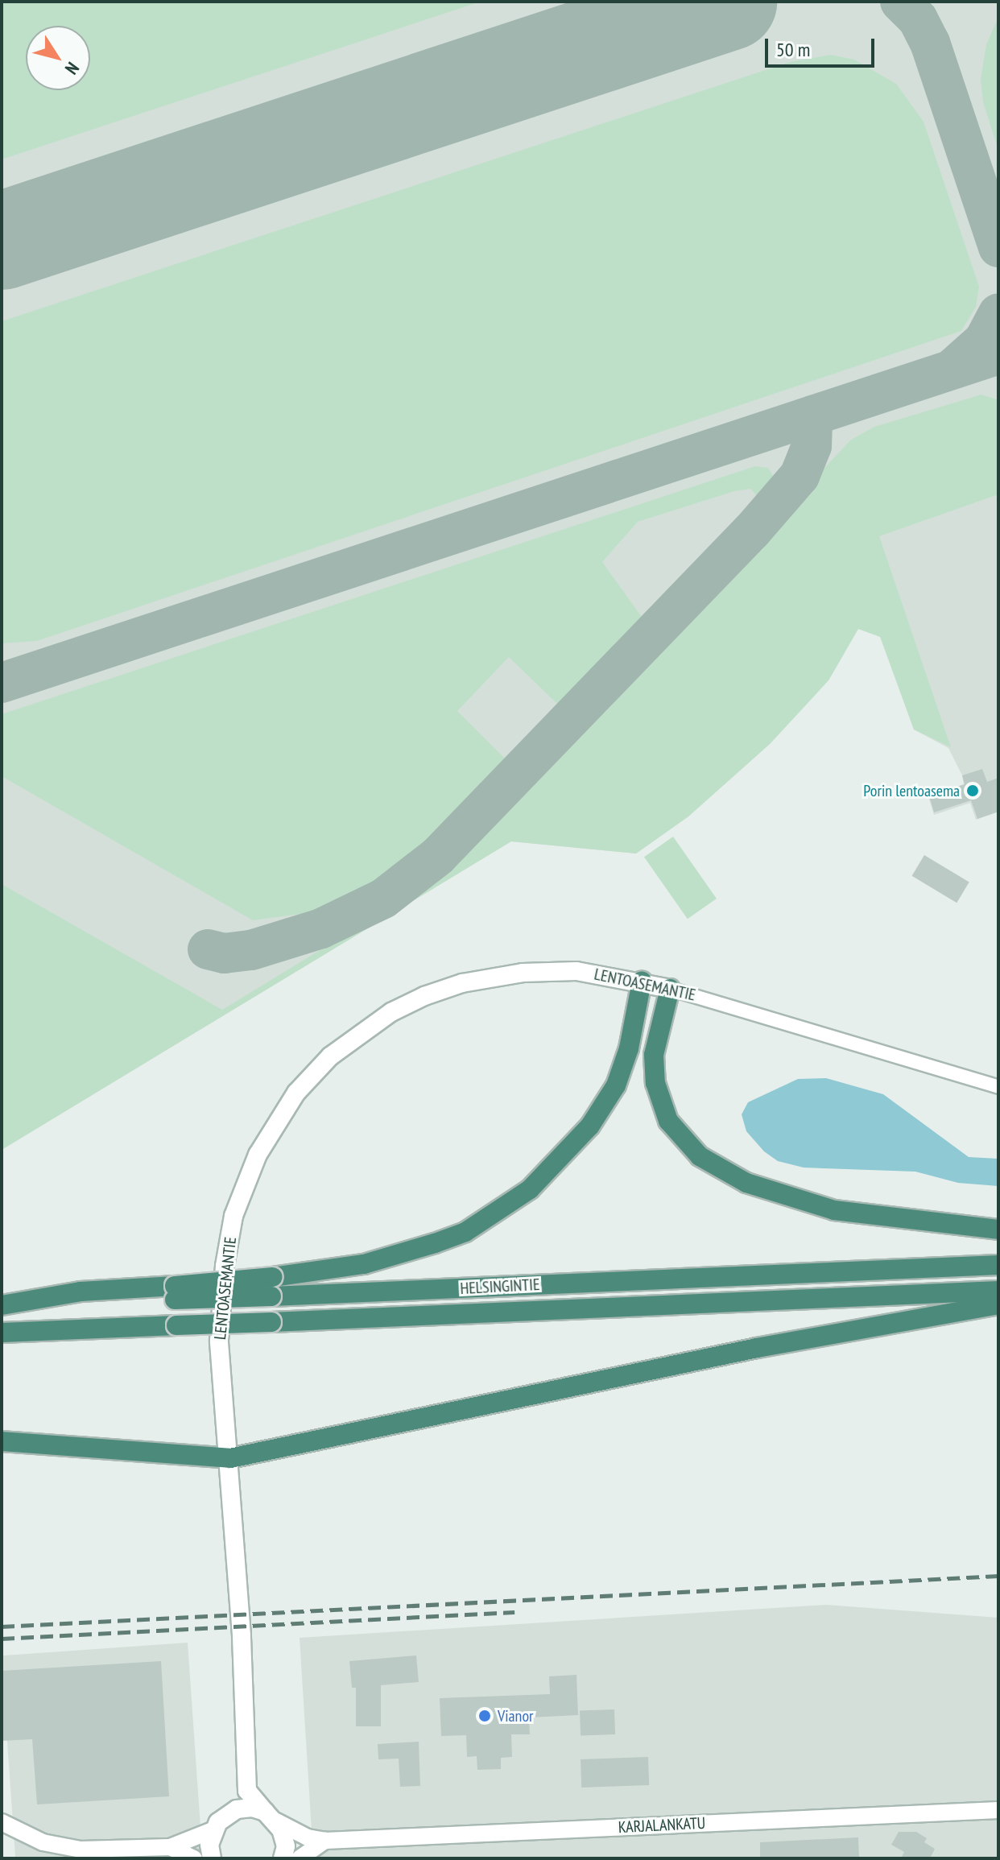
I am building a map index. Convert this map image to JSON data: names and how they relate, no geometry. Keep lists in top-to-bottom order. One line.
{"streets":{"highway":["HELSINGINTIE"],"main road":["LENTOASEMANTIE"],"street":["KARJALANKATU"]},"places":["Porin lentoasema","Vianor"],"scale_bar":"50 m","north":"bottom right"}
